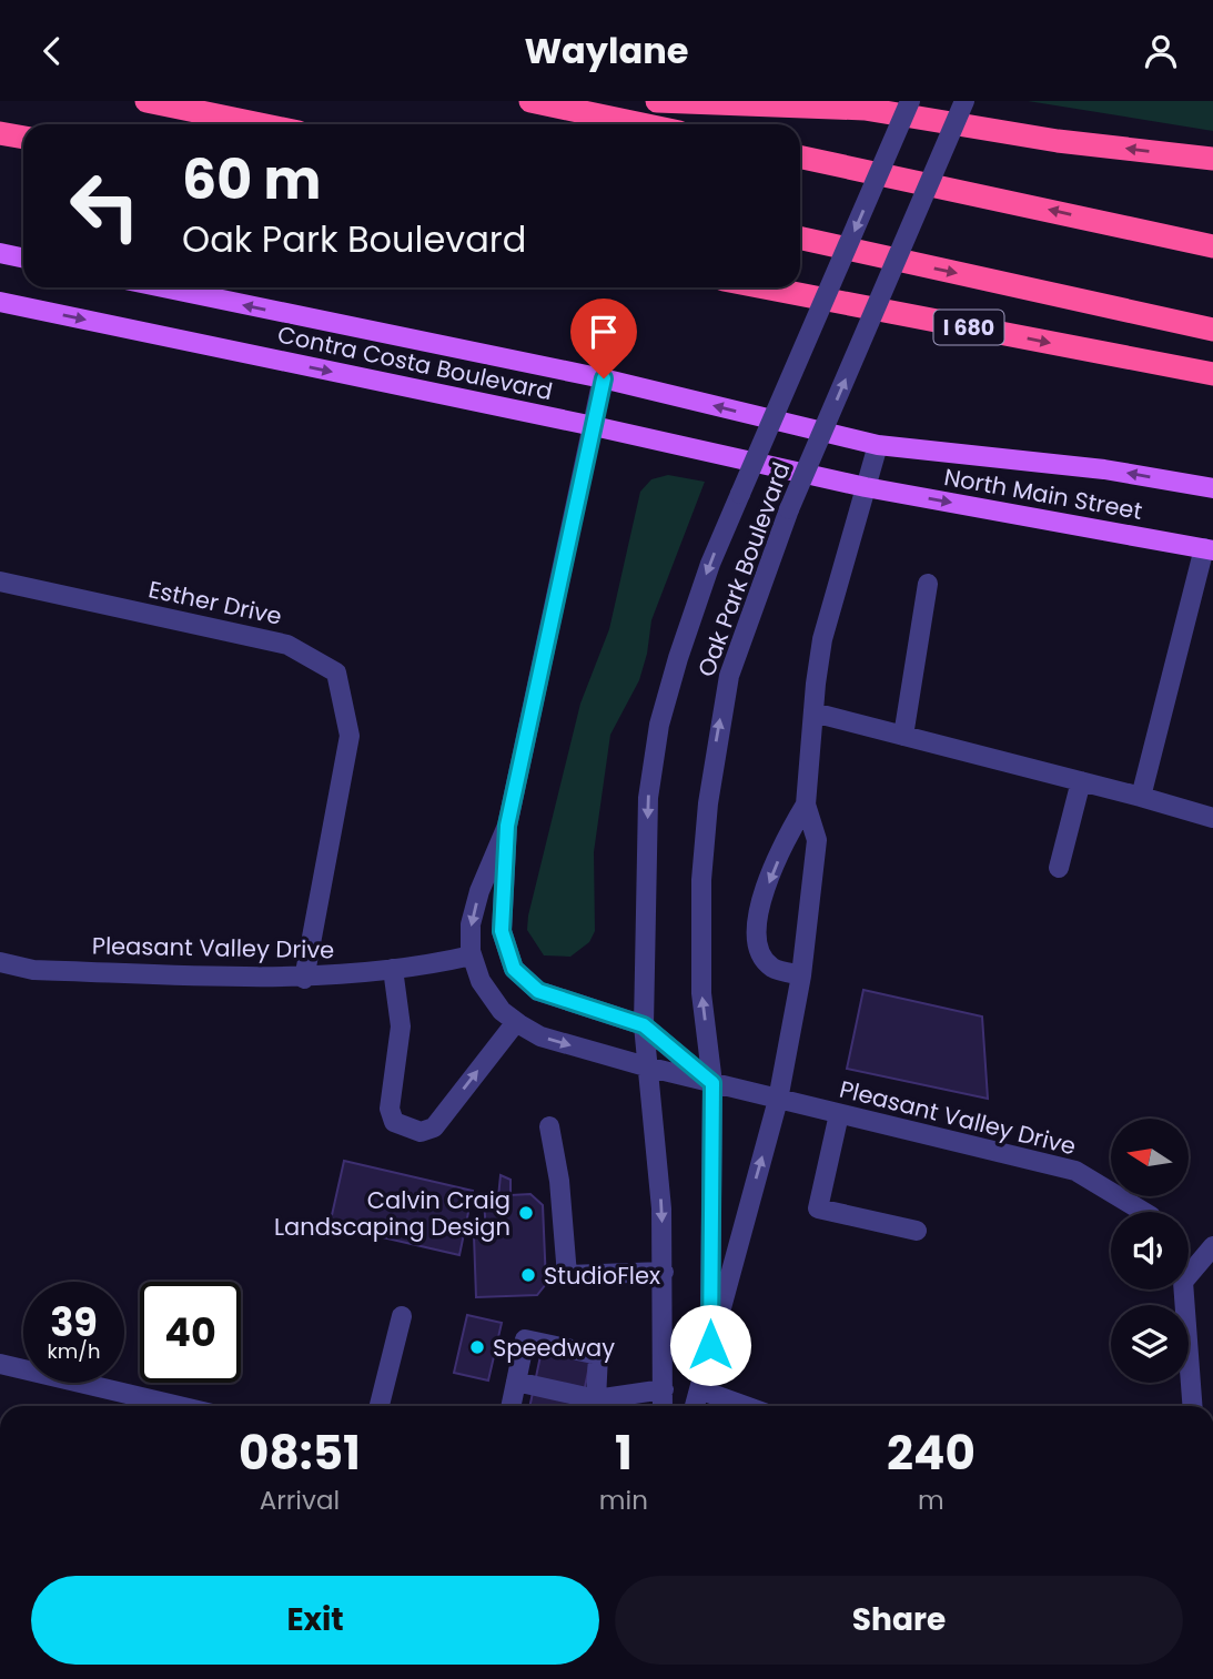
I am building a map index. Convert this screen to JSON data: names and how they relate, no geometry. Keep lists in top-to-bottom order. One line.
{"streets":{"highway":["I 680"],"main road":["Contra Costa Boulevard","North Main Street"],"street":["Oak Park Boulevard","Esther Drive","Pleasant Valley Drive"]},"crossings":[["Contra Costa Boulevard","North Main Street"],["Contra Costa Boulevard","Oak Park Boulevard"],["North Main Street","Oak Park Boulevard"],["Oak Park Boulevard","Pleasant Valley Drive"],["Esther Drive","Pleasant Valley Drive"]],"places":["Calvin Craig Landscaping Design","StudioFlex","Speedway"],"north":"left","page":{"header":"Waylane","turn":["60 m","Oak Park Boulevard"],"speed":"39 km/h","limit":"40","eta":["08:51","Arrival","1","min","240","m"],"buttons":["Exit","Share"]}}
